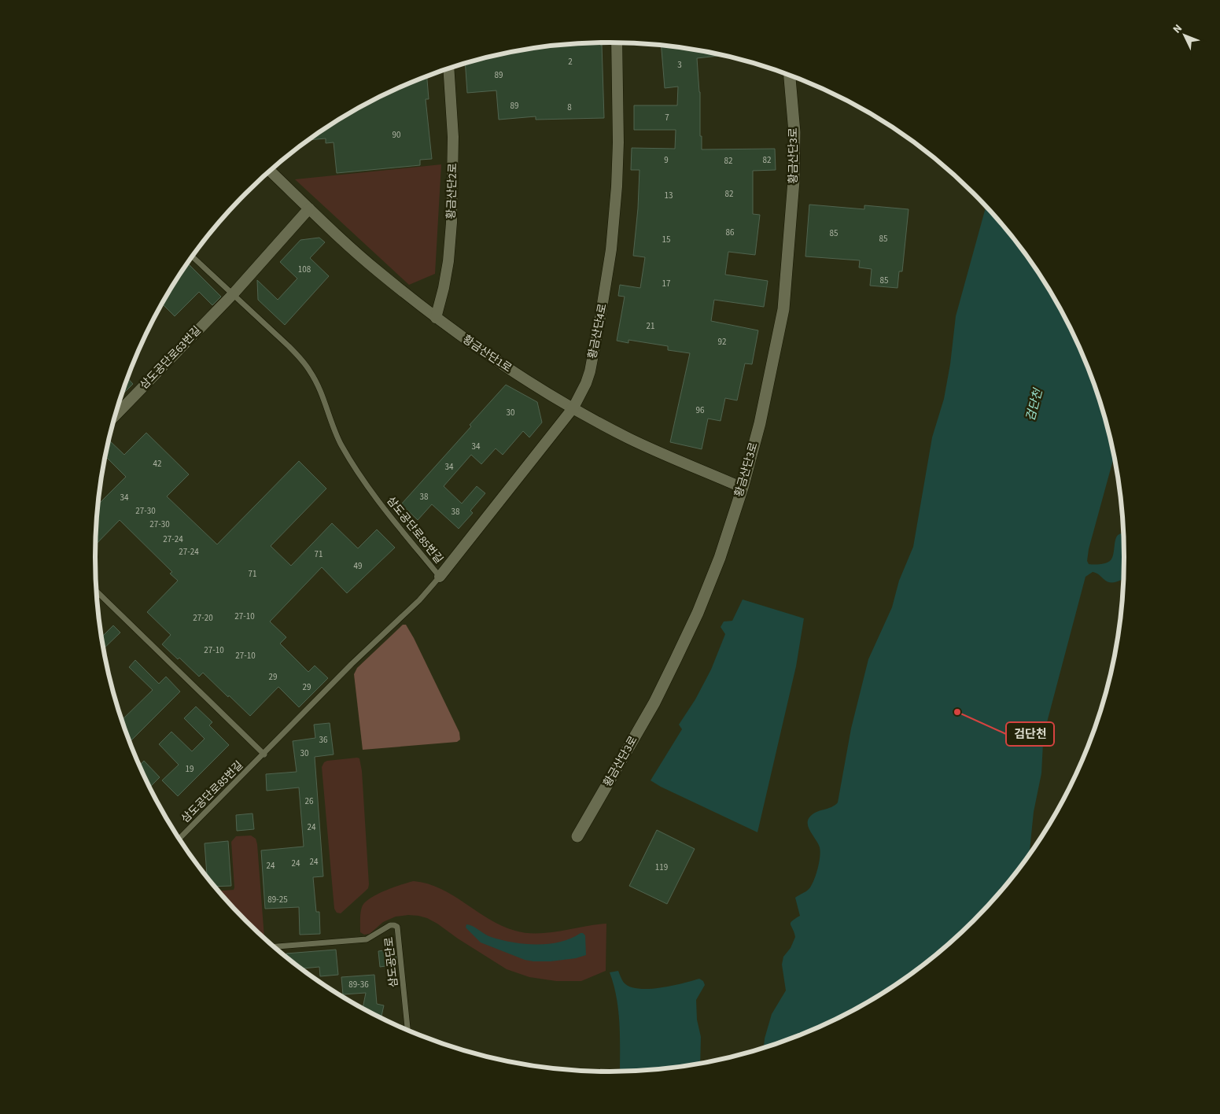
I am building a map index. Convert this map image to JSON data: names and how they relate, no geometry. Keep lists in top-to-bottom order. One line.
{"streets":{"street":["황금산단3로","황금산단2로","황금산단4로","황금산단1로","삼도공단로63번길"],"lane":["삼도공단로85번길","삼도공단로"]},"crossings":[["황금산단3로","황금산단1로"],["황금산단2로","황금산단1로"],["황금산단4로","황금산단1로"],["황금산단4로","삼도공단로85번길"],["황금산단1로","삼도공단로63번길"],["삼도공단로63번길","삼도공단로85번길"]],"water":["검단천"],"places":["검단천"],"house_numbers":["2","3","89","89","8","7","90","9","82","82","82","13","86","85","85","15","108","85","17","21","92","96","30","34","42","34","38","34","27-30","38","27-30","27-24","27-24","71","49","71","27-10","27-20","27-10","27-10","29","29","36","30","19","26","24","24","24","24","119","89-25","89-36"],"north":"top left"}
